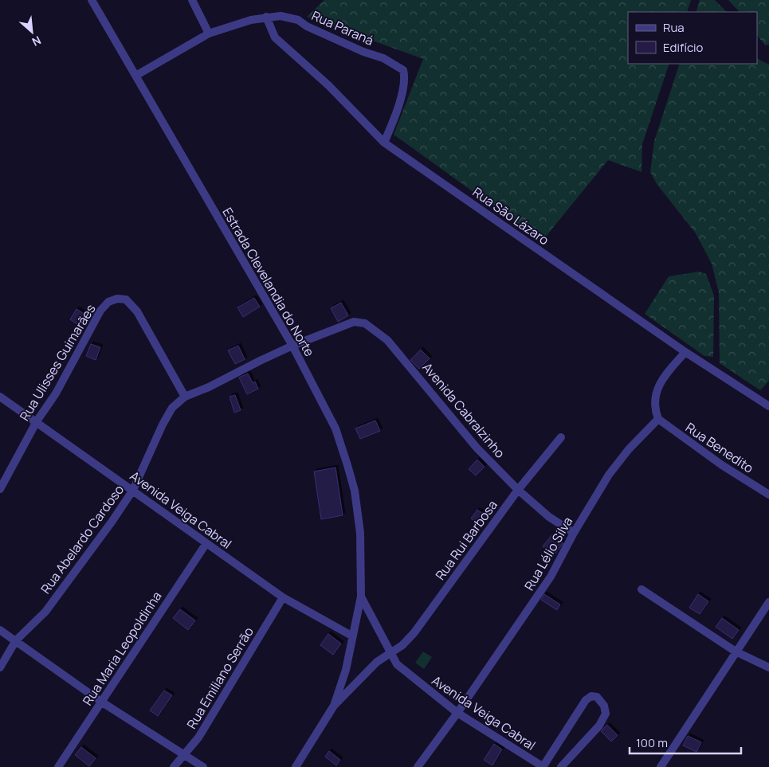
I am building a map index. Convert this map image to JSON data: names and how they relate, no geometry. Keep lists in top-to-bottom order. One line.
{"streets":{"street":["Rua Paraná","Rua São Lázaro","Estrada Clevelandia do Norte","Rua Ulisses Guimarães","Avenida Cabralzinho","Rua Benedito","Avenida Veiga Cabral","Rua Abelardo Cardoso","Rua Rui Barbosa","Rua Lélio Silva","Rua Maria Leopoldinha","Rua Emiliano Serrão"]},"crossings":[["Rua Paraná","Rua São Lázaro"],["Rua Paraná","Estrada Clevelandia do Norte"],["Estrada Clevelandia do Norte","Avenida Veiga Cabral"],["Estrada Clevelandia do Norte","Rua Abelardo Cardoso"],["Rua Ulisses Guimarães","Avenida Veiga Cabral"],["Rua Ulisses Guimarães","Rua Abelardo Cardoso"],["Avenida Cabralzinho","Rua Abelardo Cardoso"],["Avenida Cabralzinho","Rua Rui Barbosa"],["Avenida Cabralzinho","Rua Lélio Silva"],["Rua Benedito","Rua Lélio Silva"],["Avenida Veiga Cabral","Rua Abelardo Cardoso"],["Avenida Veiga Cabral","Rua Rui Barbosa"],["Avenida Veiga Cabral","Rua Lélio Silva"],["Avenida Veiga Cabral","Rua Maria Leopoldinha"],["Avenida Veiga Cabral","Rua Emiliano Serrão"]],"legend":["Rua","Edifício"],"scale_bar":"100 m","north":"bottom right"}
